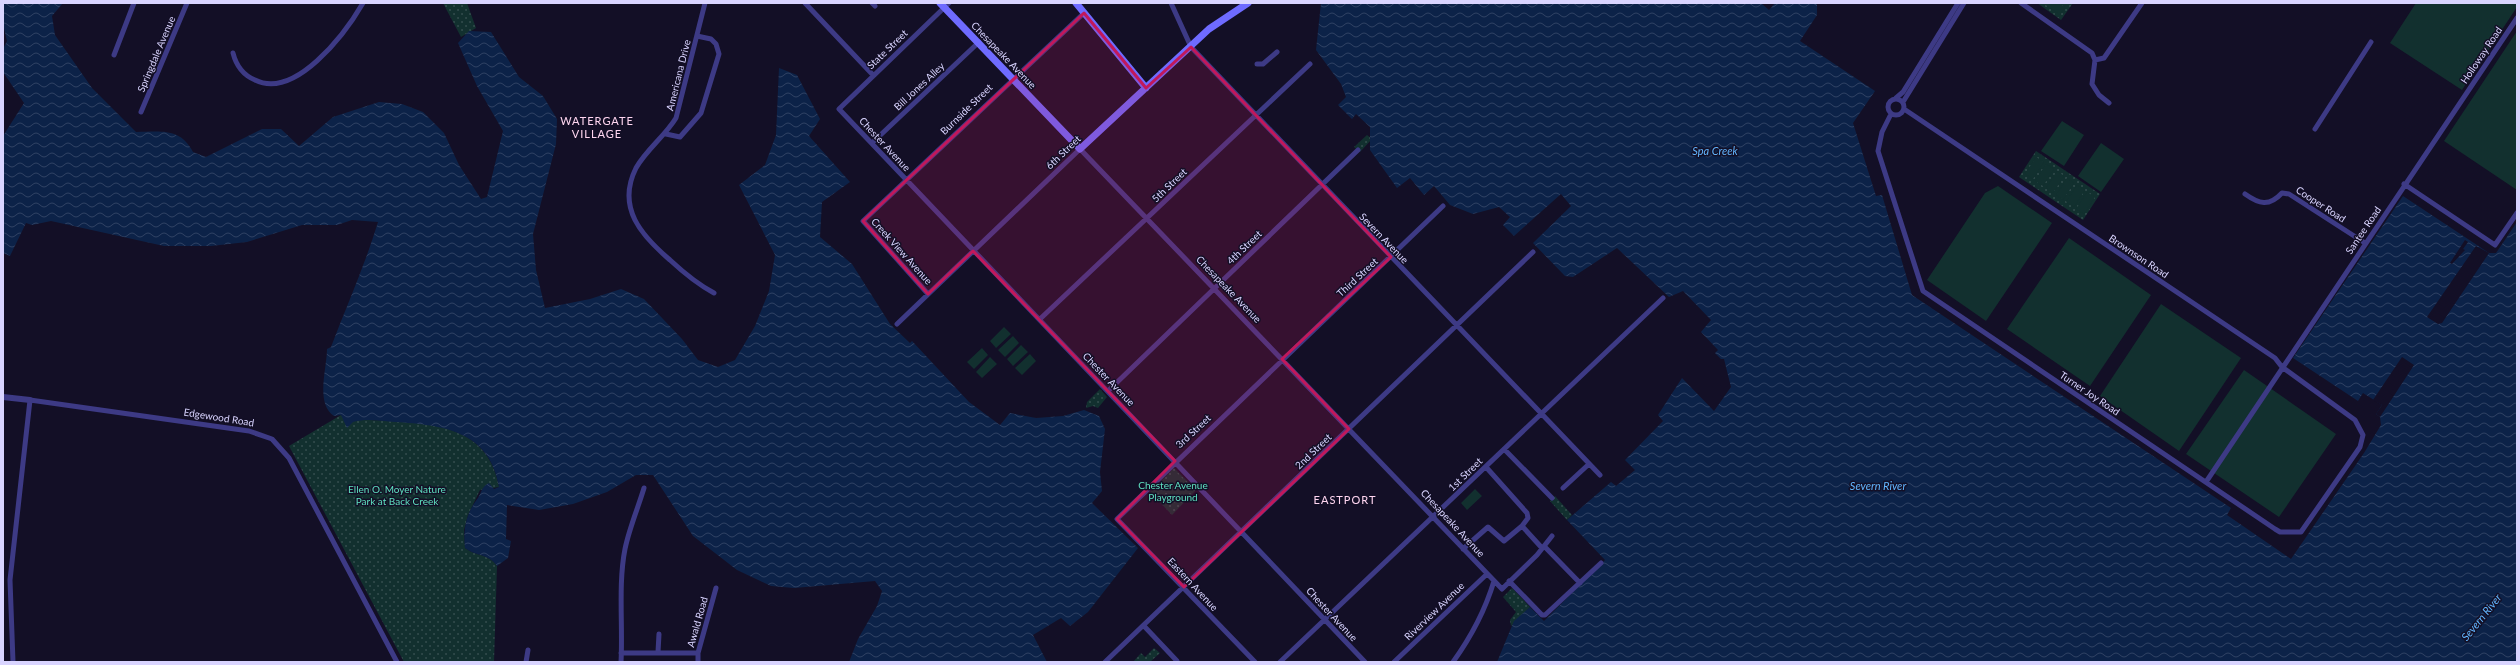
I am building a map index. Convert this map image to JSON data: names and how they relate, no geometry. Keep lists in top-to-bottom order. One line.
{"streets":{"main road":["Chesapeake Avenue","6th Street"],"street":["State Street","Springdale Avenue","Holloway Road","Americana Drive","Bill Jones Alley","Burnside Street","Chester Avenue","5th Street","Cooper Road","Santee Road","Severn Avenue","4th Street","Creek View Avenue","Brownson Road","Third Street","Turner Joy Road","Edgewood Road","3rd Street","2nd Street","1st Street","Eastern Avenue","Riverview Avenue","Awald Road"]},"crossings":[["State Street","Chesapeake Avenue"],["State Street","Chester Avenue"],["Chesapeake Avenue","Bill Jones Alley"],["Chesapeake Avenue","Burnside Street"],["Chesapeake Avenue","6th Street"],["Chesapeake Avenue","5th Street"],["Chesapeake Avenue","4th Street"],["Chesapeake Avenue","Third Street"],["Chesapeake Avenue","3rd Street"],["Chesapeake Avenue","2nd Street"],["Chesapeake Avenue","1st Street"],["Chesapeake Avenue","Riverview Avenue"],["Holloway Road","Santee Road"],["Bill Jones Alley","Chester Avenue"],["Burnside Street","Chester Avenue"],["Burnside Street","Creek View Avenue"],["Chester Avenue","6th Street"],["Chester Avenue","5th Street"],["Chester Avenue","4th Street"],["Chester Avenue","3rd Street"],["Chester Avenue","2nd Street"],["Chester Avenue","1st Street"],["6th Street","Severn Avenue"],["6th Street","Creek View Avenue"],["5th Street","Severn Avenue"],["Cooper Road","Santee Road"],["Santee Road","Brownson Road"],["Santee Road","Turner Joy Road"],["Severn Avenue","4th Street"],["Severn Avenue","Third Street"],["Severn Avenue","2nd Street"],["Severn Avenue","1st Street"],["Brownson Road","Turner Joy Road"],["Third Street","3rd Street"],["3rd Street","Eastern Avenue"],["2nd Street","Eastern Avenue"]],"districts":["WATERGATE VILLAGE","EASTPORT"],"water":["Spa Creek","Severn River"],"parks":["Chester Avenue Playground","Ellen O. Moyer Nature Park at Back Creek"]}
